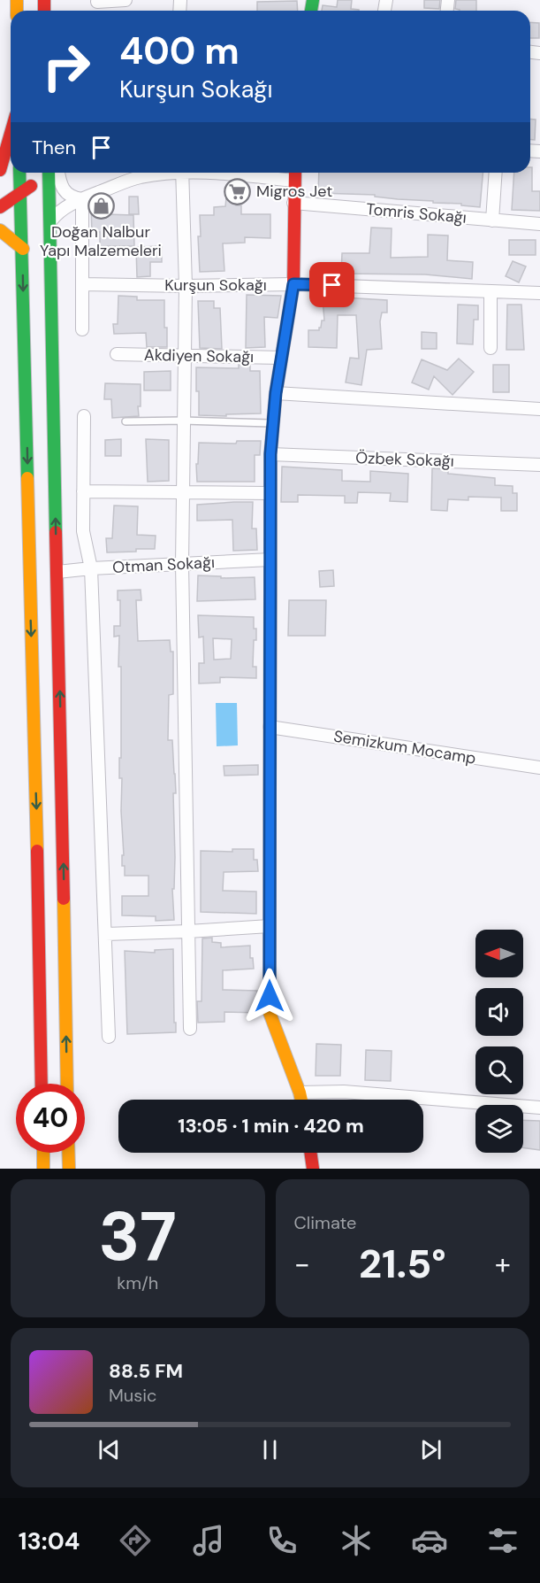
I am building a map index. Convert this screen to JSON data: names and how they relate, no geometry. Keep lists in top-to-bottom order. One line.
{"streets":{"street":["Tomris Sokağı","Kurşun Sokağı","Akdiyen Sokağı","Özbek Sokağı","Otman Sokağı","Semizkum Mocamp"]},"places":{"supermarket":["Migros Jet"],"shop":["Doğan Nalbur Yapı Malzemeleri"]},"north":"left","page":{"turn":["400 m","Kurşun Sokağı"],"then":"Then","limit":"40","trip":"13:05 · 1 min · 420 m","tile":[["37","km/h"],"Climate"],"heat":["−","21.5°","+"],"song":["88.5 FM","Music"],"tabs":"13:04"}}
